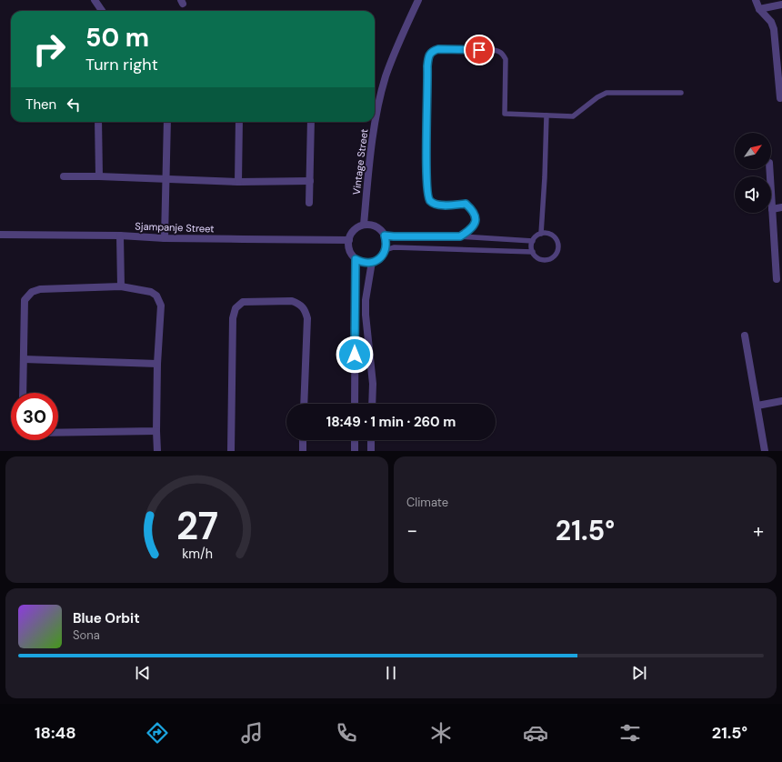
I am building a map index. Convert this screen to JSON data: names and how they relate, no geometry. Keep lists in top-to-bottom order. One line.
{"streets":{"street":["Vintage Street","Sjampanje Street"]},"crossings":[["Vintage Street","Sjampanje Street"]],"north":"top right","page":{"turn":["50 m","Turn right"],"then":"Then","limit":"30","trip":"18:49 · 1 min · 260 m","tile":"Climate","heat":["−","21.5°","+"],"song":["Blue Orbit","Sona"],"tabs":["18:48","21.5°"],"gauge":["27","km/h"]}}
